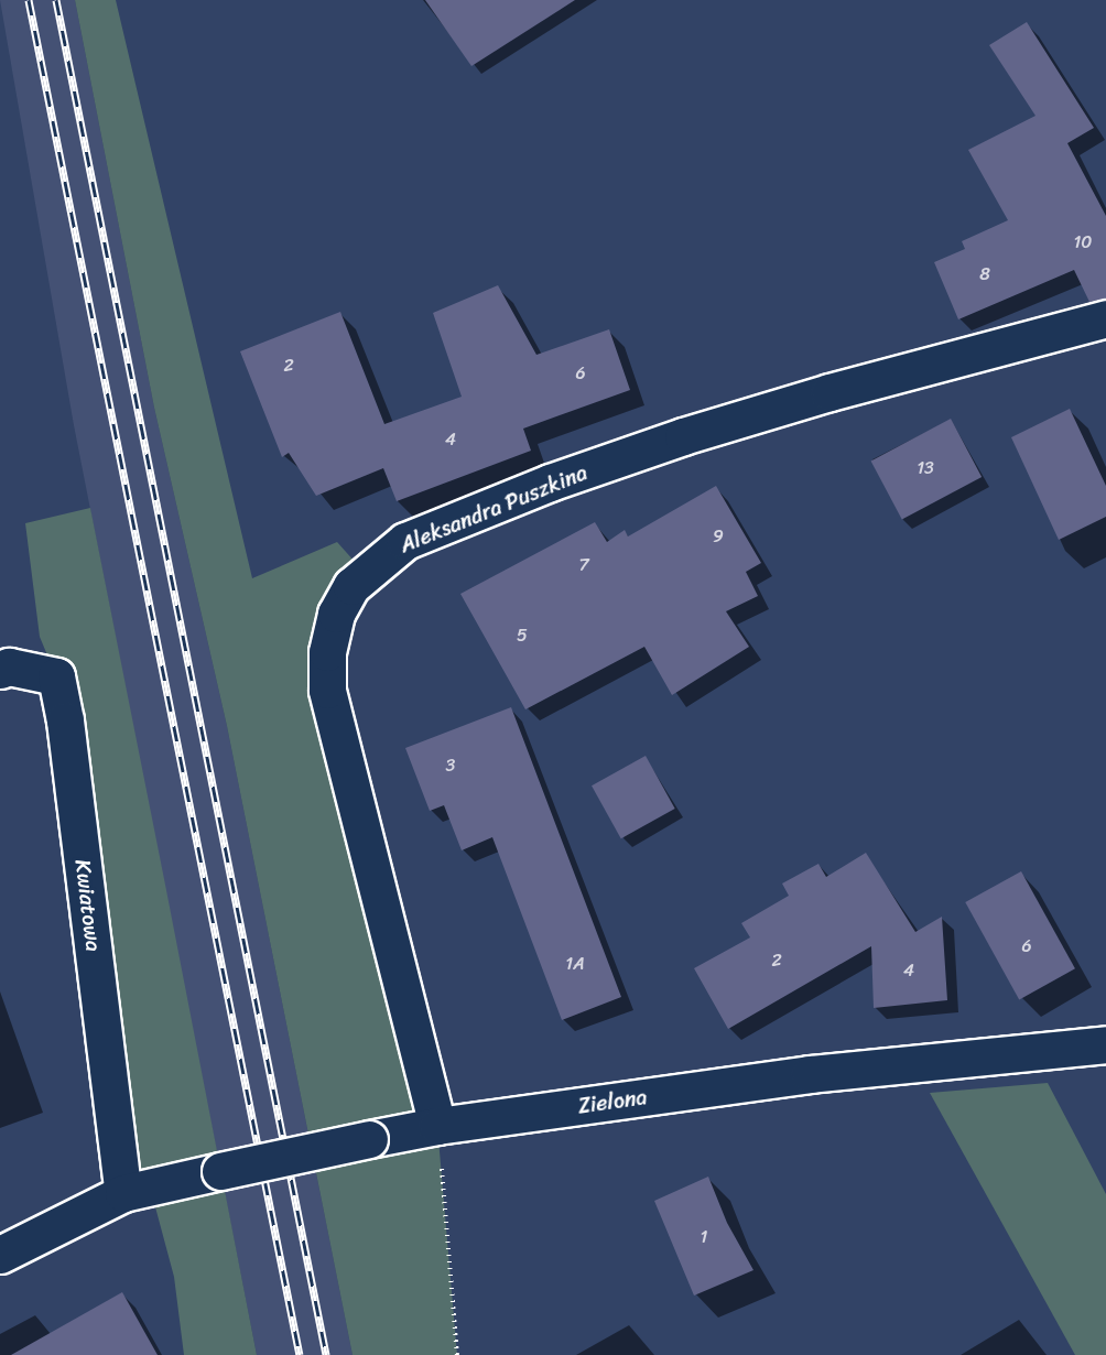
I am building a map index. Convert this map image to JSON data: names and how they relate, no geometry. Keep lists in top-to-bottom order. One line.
{"streets":{"street":["Aleksandra Puszkina","Kwiatowa","Zielona"]},"crossings":[["Aleksandra Puszkina","Zielona"],["Kwiatowa","Zielona"]],"house_numbers":["10","8","2","6","4","13","9","7","5","3","6","2","1A","4","1"]}
